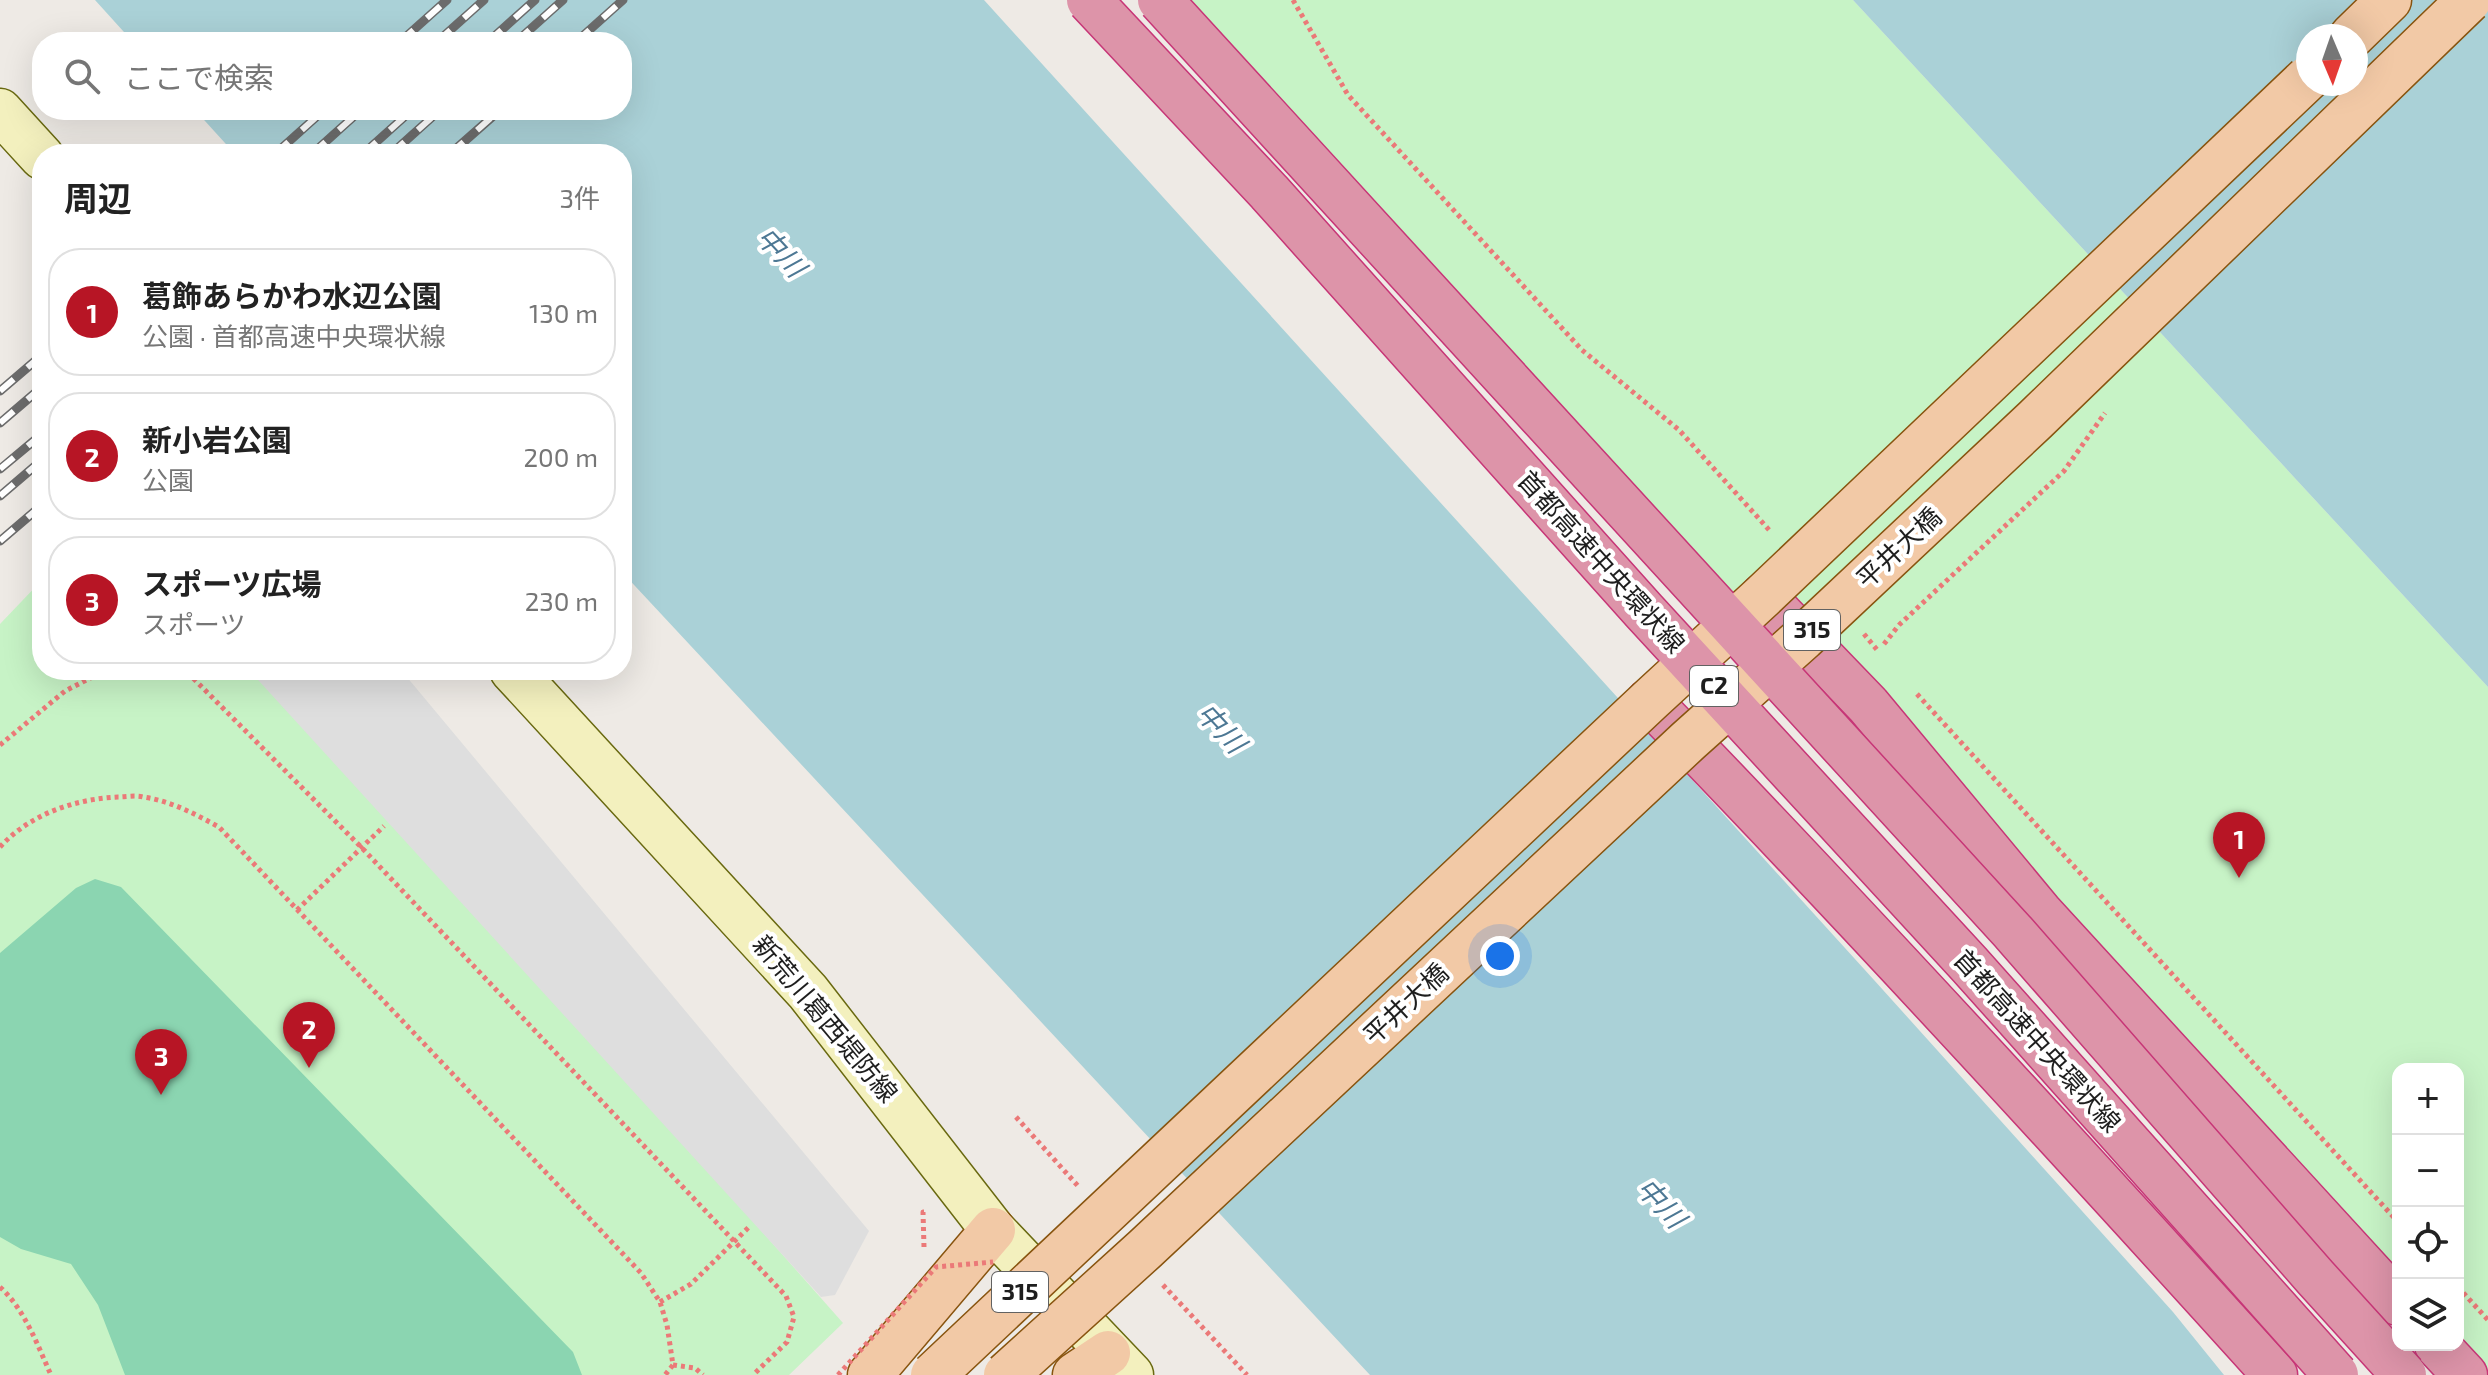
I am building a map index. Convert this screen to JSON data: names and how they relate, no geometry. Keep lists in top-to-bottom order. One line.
{"streets":{"highway":["首都高速中央環状線","C2"],"main road":["平井大橋","315","新荒川葛西堤防線"]},"crossings":[["平井大橋","315"]],"water":["中川"],"north":"bottom","page":{"search":"ここで検索","heading":["周辺","3件"],"list":[{"mark":"1","name":"葛飾あらかわ水辺公園","note":"公園 · 首都高速中央環状線","value":"130 m"},{"mark":"2","name":"新小岩公園","note":"公園","value":"200 m"},{"mark":"3","name":"スポーツ広場","note":"スポーツ","value":"230 m"}],"pins":["1","2","3"],"map_buttons":["+","−"]}}
